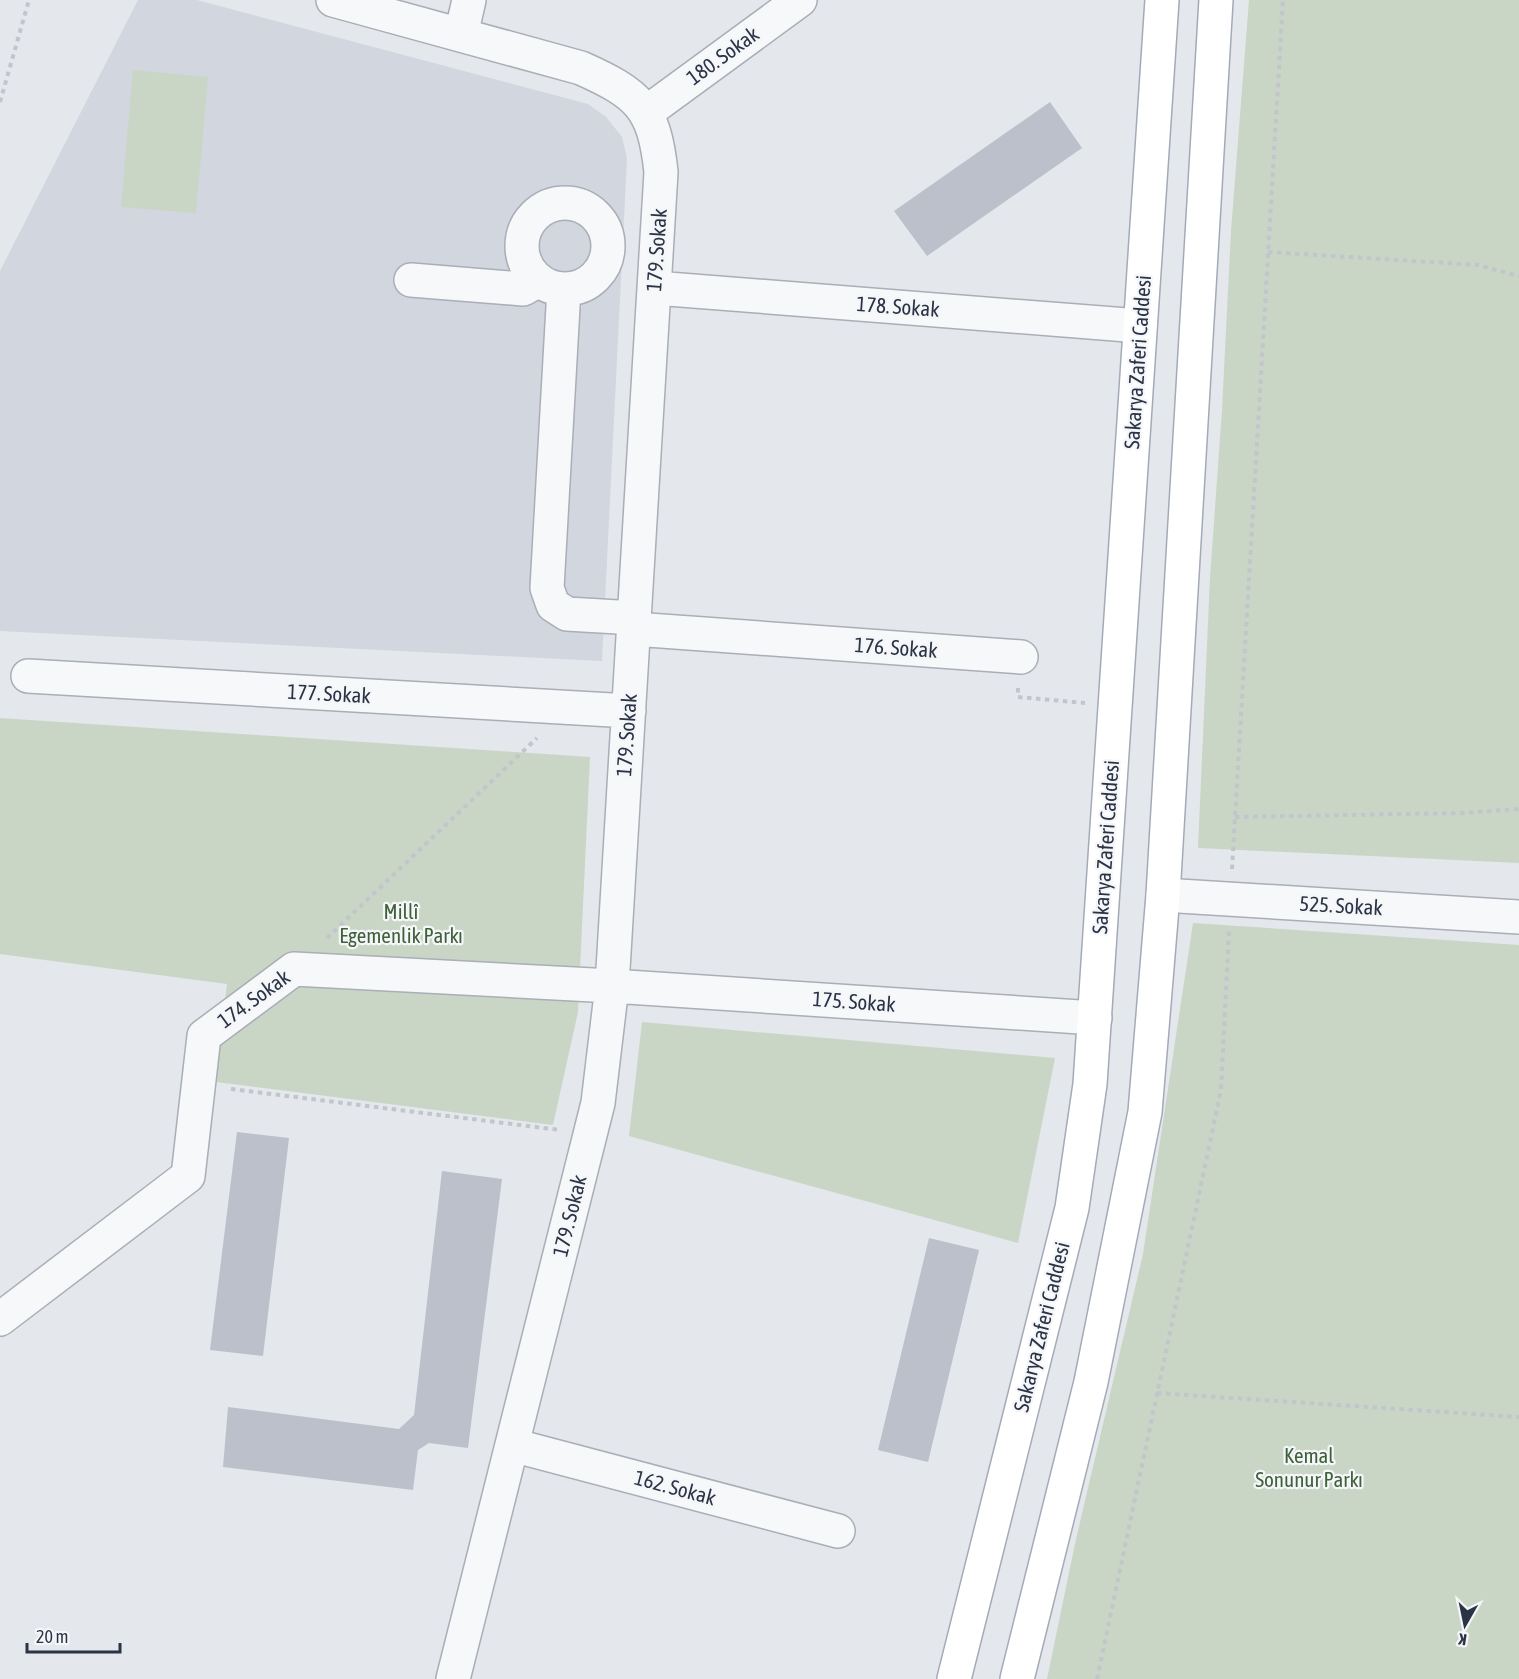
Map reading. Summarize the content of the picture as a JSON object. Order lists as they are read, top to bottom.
{
  "streets": {
    "main road": ["Sakarya Zaferi Caddesi"],
    "street": [
      "180. Sokak",
      "179. Sokak",
      "178. Sokak",
      "176. Sokak",
      "177. Sokak",
      "525. Sokak",
      "174. Sokak",
      "175. Sokak",
      "162. Sokak"
    ]
  },
  "crossings": [
    ["180. Sokak", "179. Sokak"],
    ["179. Sokak", "178. Sokak"],
    ["179. Sokak", "176. Sokak"],
    ["179. Sokak", "177. Sokak"],
    ["179. Sokak", "174. Sokak"],
    ["179. Sokak", "175. Sokak"],
    ["179. Sokak", "162. Sokak"],
    ["178. Sokak", "Sakarya Zaferi Caddesi"],
    ["Sakarya Zaferi Caddesi", "175. Sokak"],
    ["174. Sokak", "175. Sokak"]
  ],
  "parks": ["Millî Egemenlik Parkı", "Kemal Sonunur Parkı"],
  "scale_bar": "20 m",
  "north": "bottom"
}
